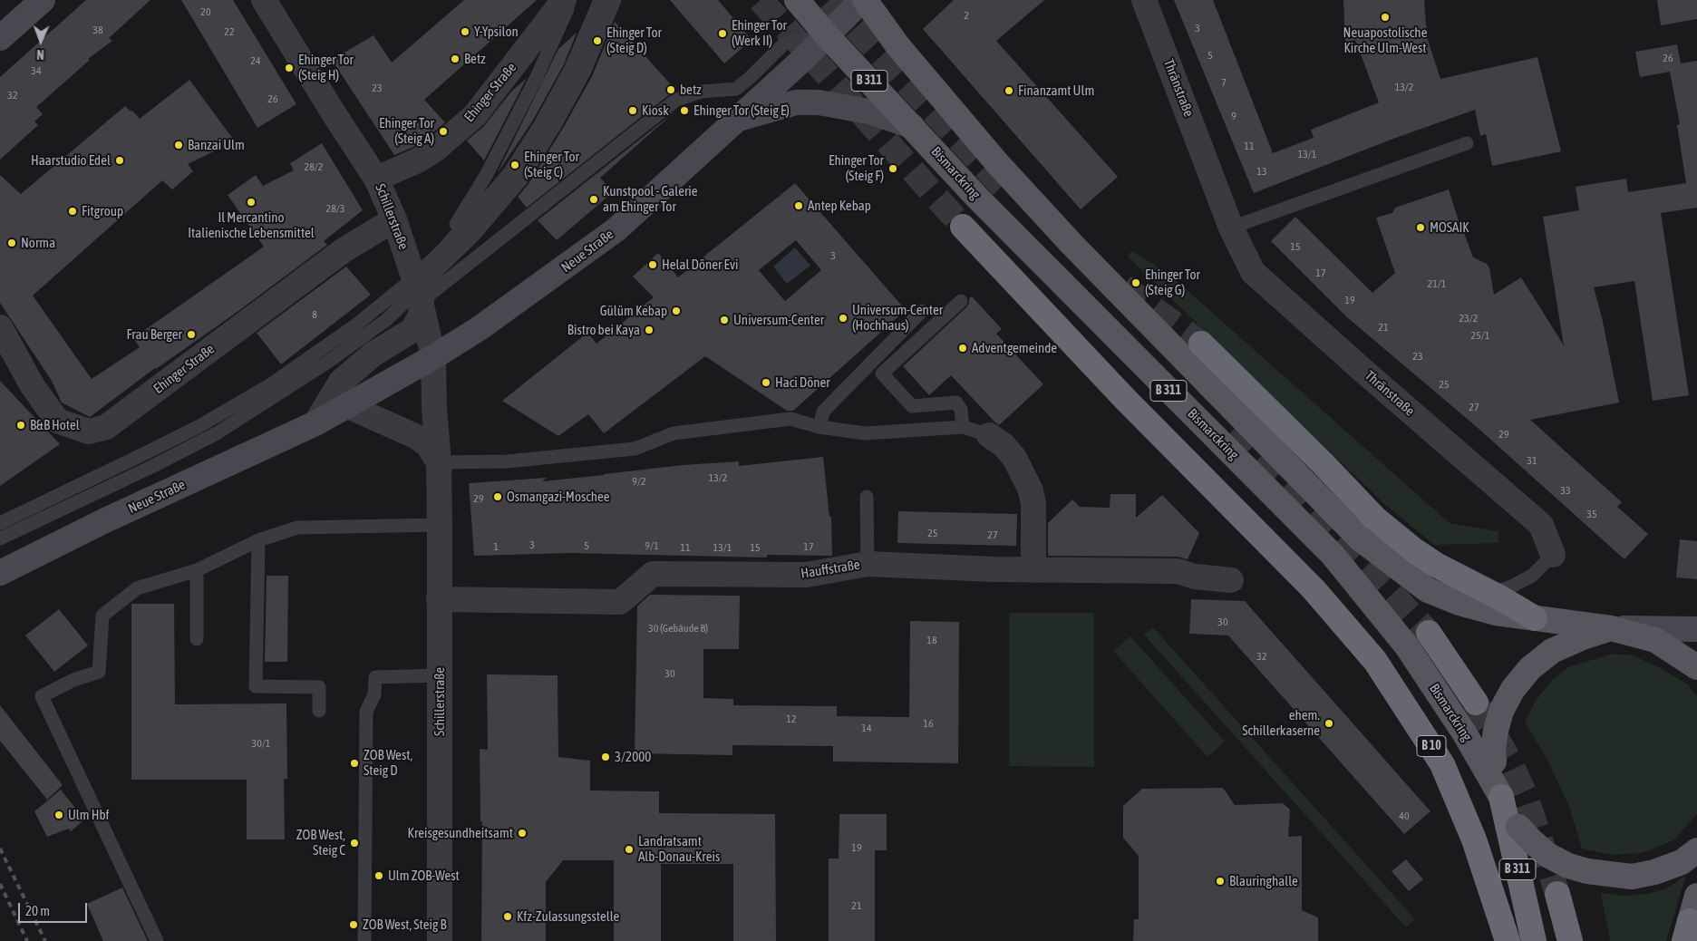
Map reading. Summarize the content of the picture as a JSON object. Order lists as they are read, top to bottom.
{
  "streets": {
    "highway": ["B 311", "B 10"],
    "main road": ["Bismarckring", "Neue Straße"],
    "street": [
      "Thränstraße",
      "Ehinger Straße",
      "Schillerstraße",
      "Hauffstraße"
    ]
  },
  "crossings": [
    ["B 311", "Bismarckring"],
    ["B 311", "Neue Straße"],
    ["Ehinger Straße", "Schillerstraße"],
    ["Bismarckring", "Neue Straße"],
    ["Schillerstraße", "Neue Straße"],
    ["Schillerstraße", "Hauffstraße"]
  ],
  "places": [
    "Neuapostolische Kirche Ulm-West",
    "Y-Ypsilon",
    "Ehinger Tor (Werk II)",
    "Ehinger Tor (Steig D)",
    "Betz",
    "Ehinger Tor (Steig H)",
    "betz",
    "Finanzamt Ulm",
    "Kiosk",
    "Ehinger Tor (Steig E)",
    "Ehinger Tor (Steig A)",
    "Banzai Ulm",
    "Haarstudio Edel",
    "Ehinger Tor (Steig C)",
    "Ehinger Tor (Steig F)",
    "Kunstpool - Galerie am Ehinger Tor",
    "Il Mercantino Italienische Lebensmittel",
    "Antep Kebap",
    "Fitgroup",
    "MOSAIK",
    "Norma",
    "Helal Döner Evi",
    "Ehinger Tor (Steig G)",
    "Gülüm Kebap",
    "Universum-Center (Hochhaus)",
    "Universum-Center",
    "Bistro bei Kaya",
    "Frau Berger",
    "Adventgemeinde",
    "Haci Döner",
    "B&B Hotel",
    "Osmangazi-Moschee",
    "ehem. Schillerkaserne",
    "3/2000",
    "ZOB West, Steig D",
    "Ulm Hbf",
    "Kreisgesundheitsamt",
    "ZOB West, Steig C",
    "Landratsamt Alb-Donau-Kreis",
    "Ulm ZOB-West",
    "Blauringhalle",
    "Kfz-Zulassungsstelle",
    "ZOB West, Steig B"
  ],
  "house_numbers": [
    "20",
    "2",
    "3",
    "38",
    "22",
    "5",
    "26",
    "24",
    "34",
    "7",
    "13/2",
    "23",
    "32",
    "26",
    "9",
    "11",
    "13/1",
    "28/2",
    "13",
    "28/3",
    "15",
    "3",
    "17",
    "21/1",
    "19",
    "8",
    "23/2",
    "21",
    "25/1",
    "23",
    "25",
    "27",
    "29",
    "31",
    "13/2",
    "9/2",
    "33",
    "29",
    "35",
    "25",
    "27",
    "3",
    "5",
    "9/1",
    "1",
    "17",
    "11",
    "13/1",
    "15",
    "30",
    "30 (Gebäude B)",
    "18",
    "32",
    "30",
    "12",
    "16",
    "14",
    "30/1",
    "40",
    "19",
    "21"
  ],
  "scale_bar": "20 m",
  "north": "bottom"
}
